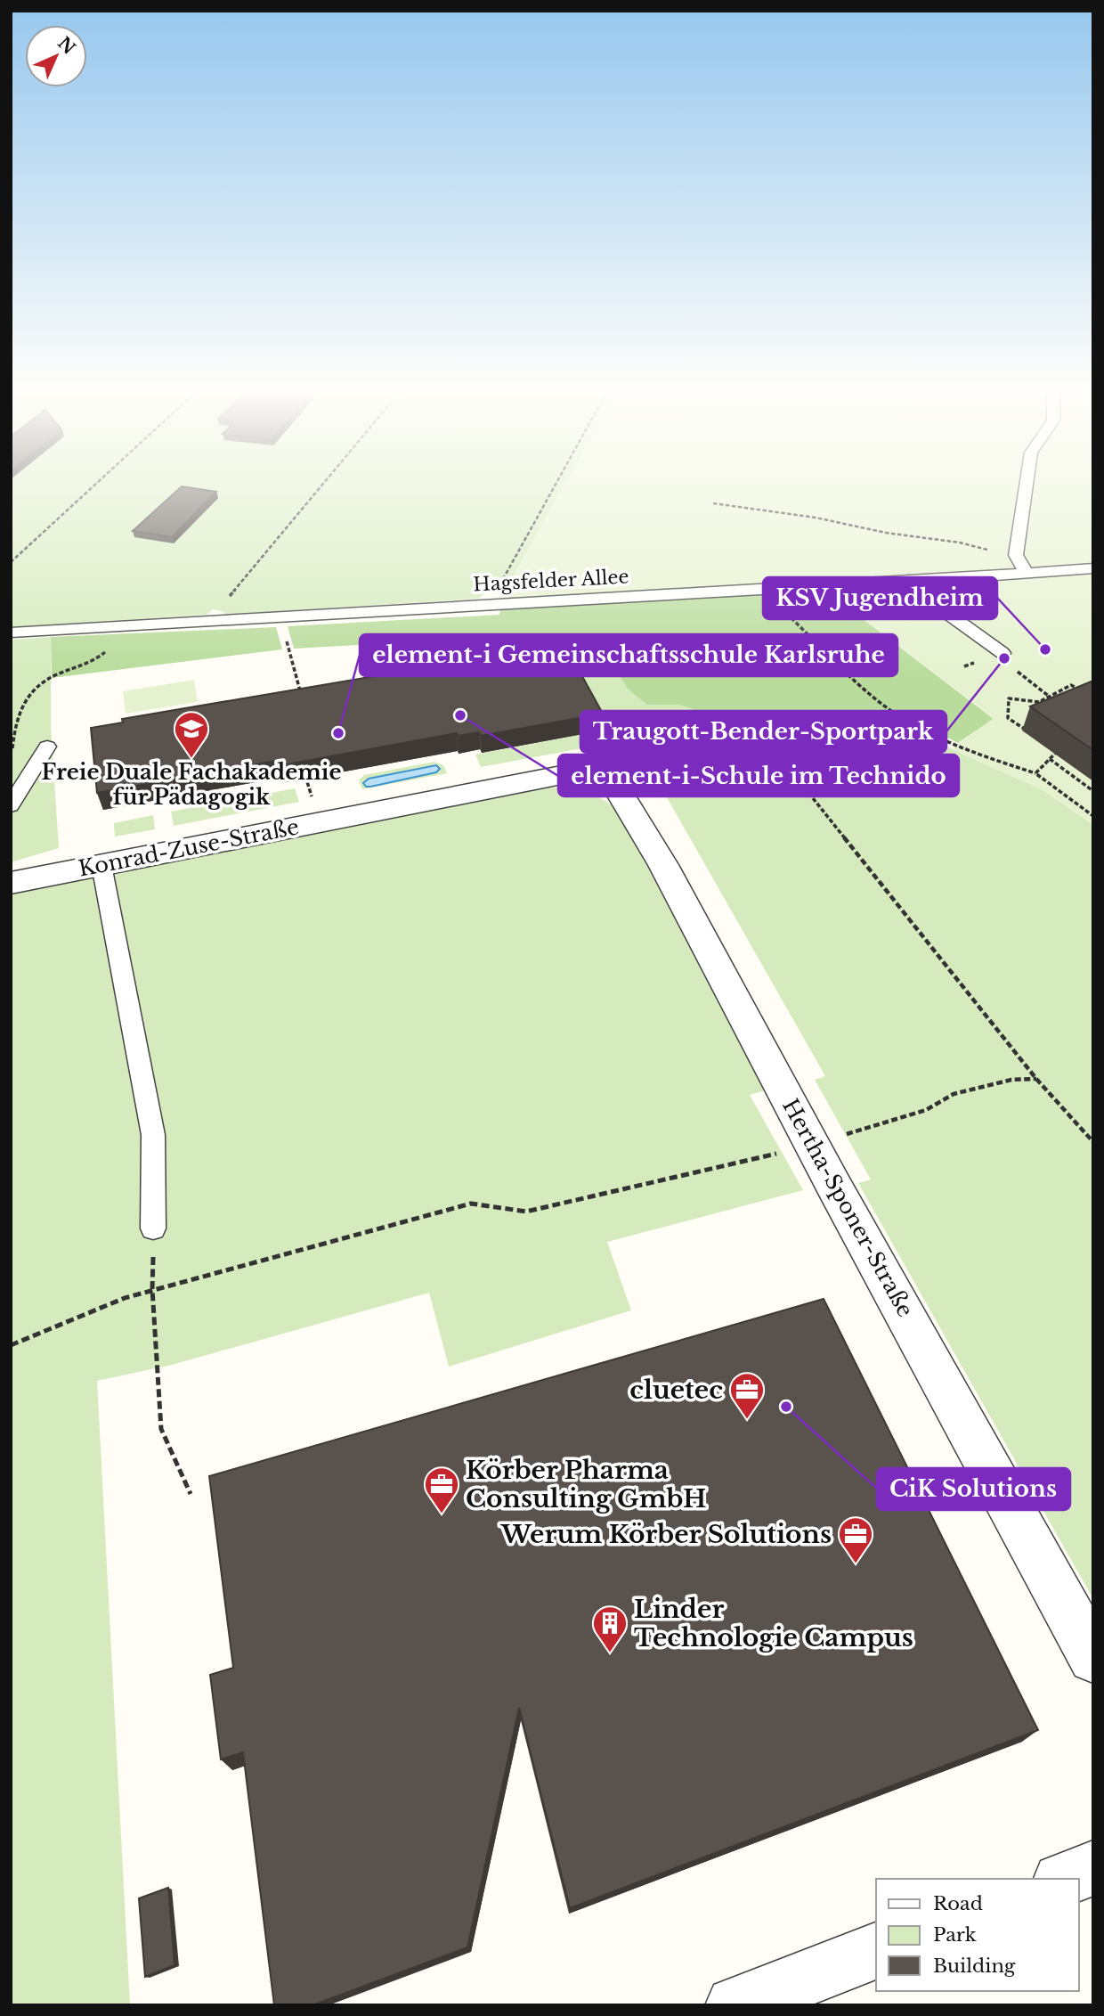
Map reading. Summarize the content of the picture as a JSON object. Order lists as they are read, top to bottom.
{
  "streets": {
    "street": ["Konrad-Zuse-Straße", "Hertha-Sponer-Straße"],
    "lane": ["Hagsfelder Allee"]
  },
  "crossings": [
    ["Konrad-Zuse-Straße", "Hertha-Sponer-Straße"]
  ],
  "places": {
    "other": [
      "KSV Jugendheim",
      "Traugott-Bender-Sportpark",
      "element-i-Schule im Technido",
      "element-i Gemeinschaftsschule Karlsruhe",
      "CiK Solutions"
    ],
    "school or university": ["Freie Duale Fachakademie für Pädagogik"],
    "office": ["cluetec", "Körber Pharma Consulting GmbH", "Werum Körber Solutions"],
    "building": ["Linder Technologie Campus"]
  },
  "legend": ["Road", "Park", "Building"],
  "north": "top right"
}
